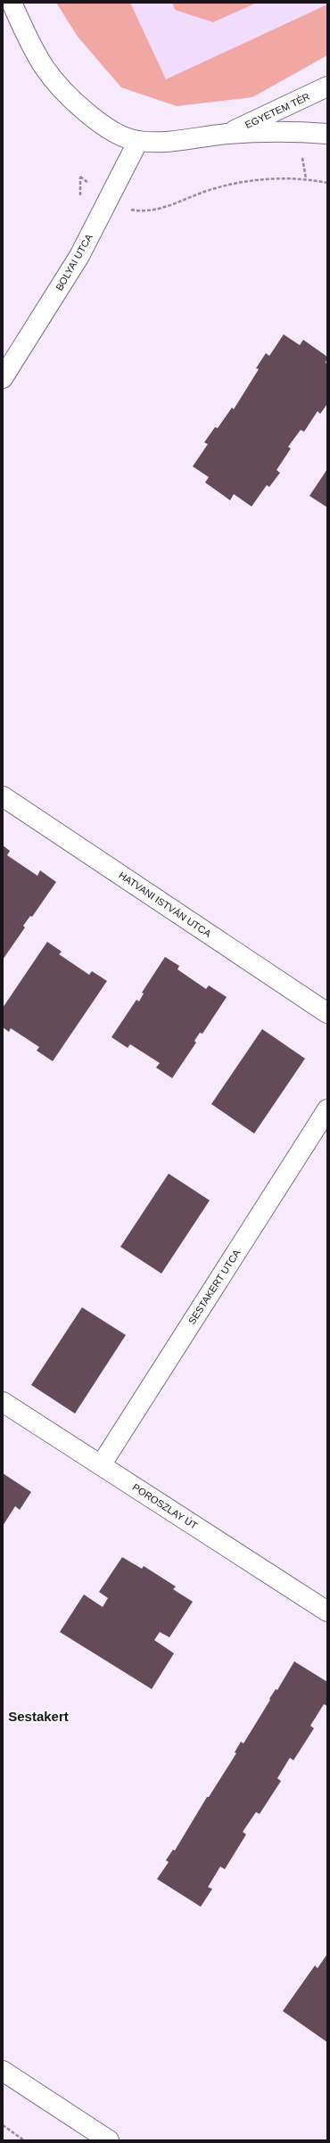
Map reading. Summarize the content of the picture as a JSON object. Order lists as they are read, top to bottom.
{
  "streets": {
    "street": [
      "EGYETEM TÉR",
      "BOLYAI UTCA",
      "HATVANI ISTVÁN UTCA",
      "SESTAKERT UTCA",
      "POROSZLAY ÚT"
    ]
  },
  "crossings": [
    ["EGYETEM TÉR", "BOLYAI UTCA"],
    ["SESTAKERT UTCA", "POROSZLAY ÚT"]
  ],
  "districts": ["Sestakert"]
}
